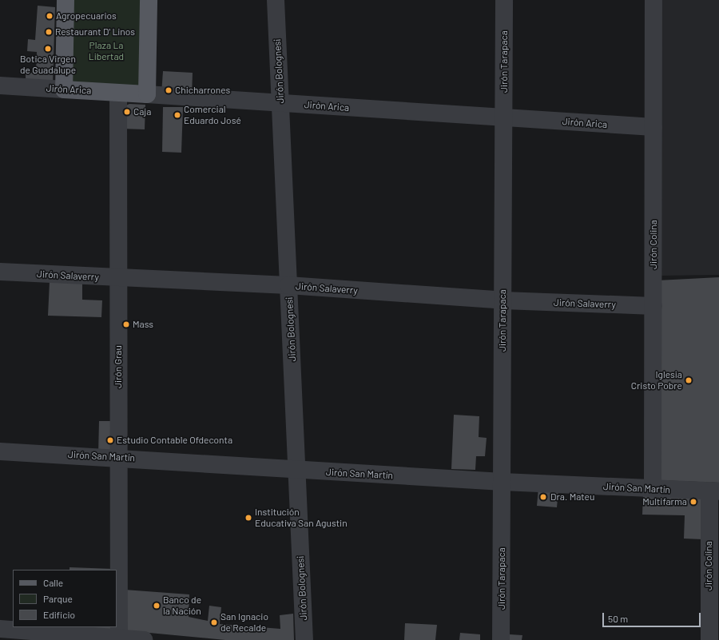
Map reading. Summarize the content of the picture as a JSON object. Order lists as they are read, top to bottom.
{
  "streets": {
    "main road": ["Jirón Arica"],
    "street": [
      "Jirón Tarapaca",
      "Jirón Bolognesi",
      "Jirón Colina",
      "Jirón Salaverry",
      "Jirón Grau",
      "Jirón San Martín"
    ]
  },
  "crossings": [
    ["Jirón Tarapaca", "Jirón Arica"],
    ["Jirón Tarapaca", "Jirón Salaverry"],
    ["Jirón Tarapaca", "Jirón San Martín"],
    ["Jirón Bolognesi", "Jirón Arica"],
    ["Jirón Bolognesi", "Jirón Salaverry"],
    ["Jirón Bolognesi", "Jirón San Martín"],
    ["Jirón Arica", "Jirón Colina"],
    ["Jirón Arica", "Jirón Grau"],
    ["Jirón Colina", "Jirón Salaverry"],
    ["Jirón Colina", "Jirón San Martín"],
    ["Jirón Salaverry", "Jirón Grau"],
    ["Jirón Grau", "Jirón San Martín"]
  ],
  "parks": ["Plaza La Libertad"],
  "places": [
    "Agropecuarios",
    "Restaurant D' Linos",
    "Botica Virgen de Guadalupe",
    "Chicharrones",
    "Caja",
    "Comercial Eduardo José",
    "Mass",
    "Iglesia Cristo Pobre",
    "Estudio Contable Ofdeconta",
    "Dra. Mateu",
    "Multifarma",
    "Institución Educativa San Agustin",
    "Banco de la Nación",
    "San Ignacio de Recalde"
  ],
  "legend": ["Calle", "Parque", "Edificio"],
  "scale_bar": "50 m"
}
